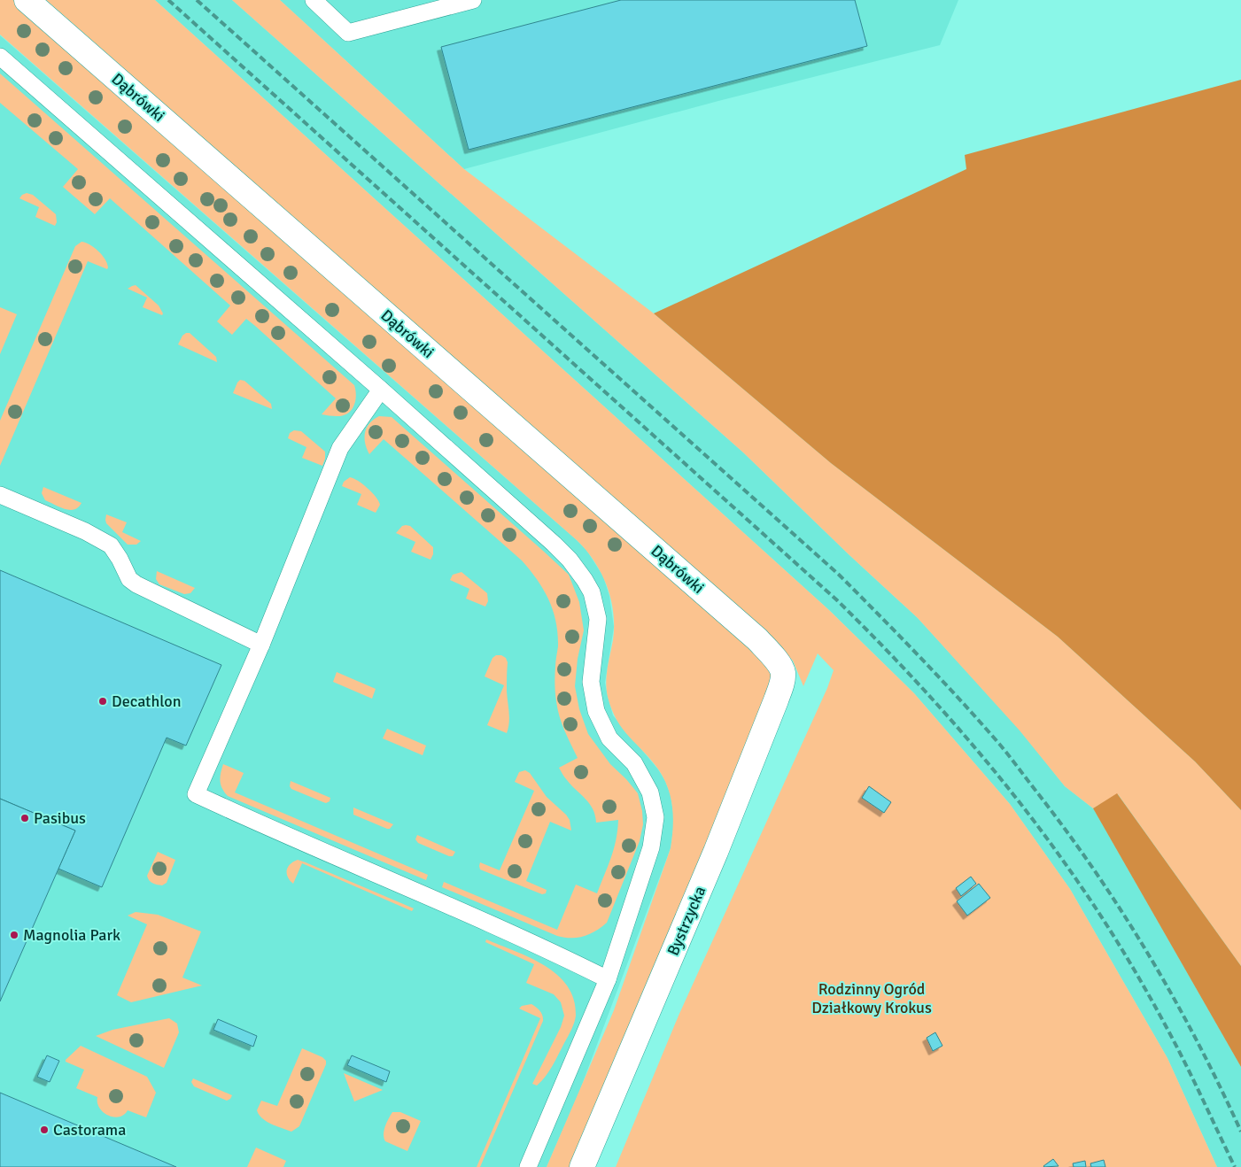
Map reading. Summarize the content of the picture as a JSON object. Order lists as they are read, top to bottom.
{
  "streets": {
    "street": ["Dąbrówki", "Bystrzycka"]
  },
  "crossings": [
    ["Dąbrówki", "Bystrzycka"]
  ],
  "parks": ["Rodzinny Ogród Działkowy Krokus"],
  "places": [
    "Decathlon",
    "Pasibus",
    "Magnolia Park",
    "Castorama"
  ]
}
